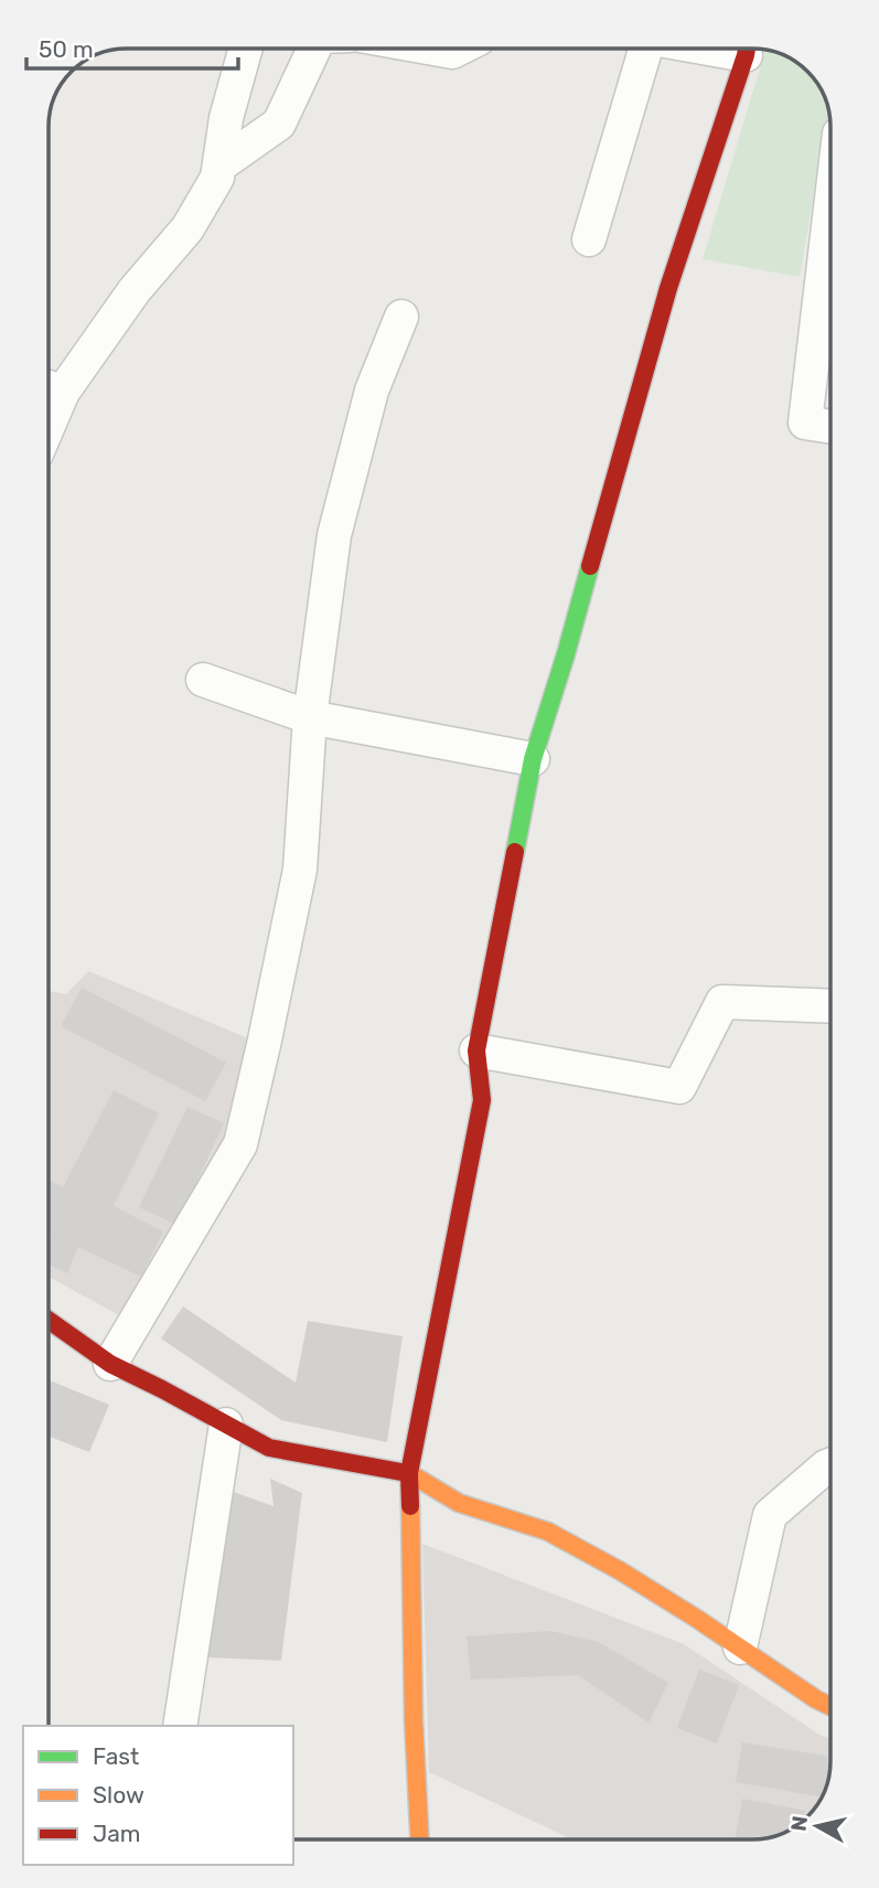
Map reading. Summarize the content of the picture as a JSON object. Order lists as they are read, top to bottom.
{
  "legend": ["Fast", "Slow", "Jam"],
  "scale_bar": "50 m",
  "north": "left"
}
